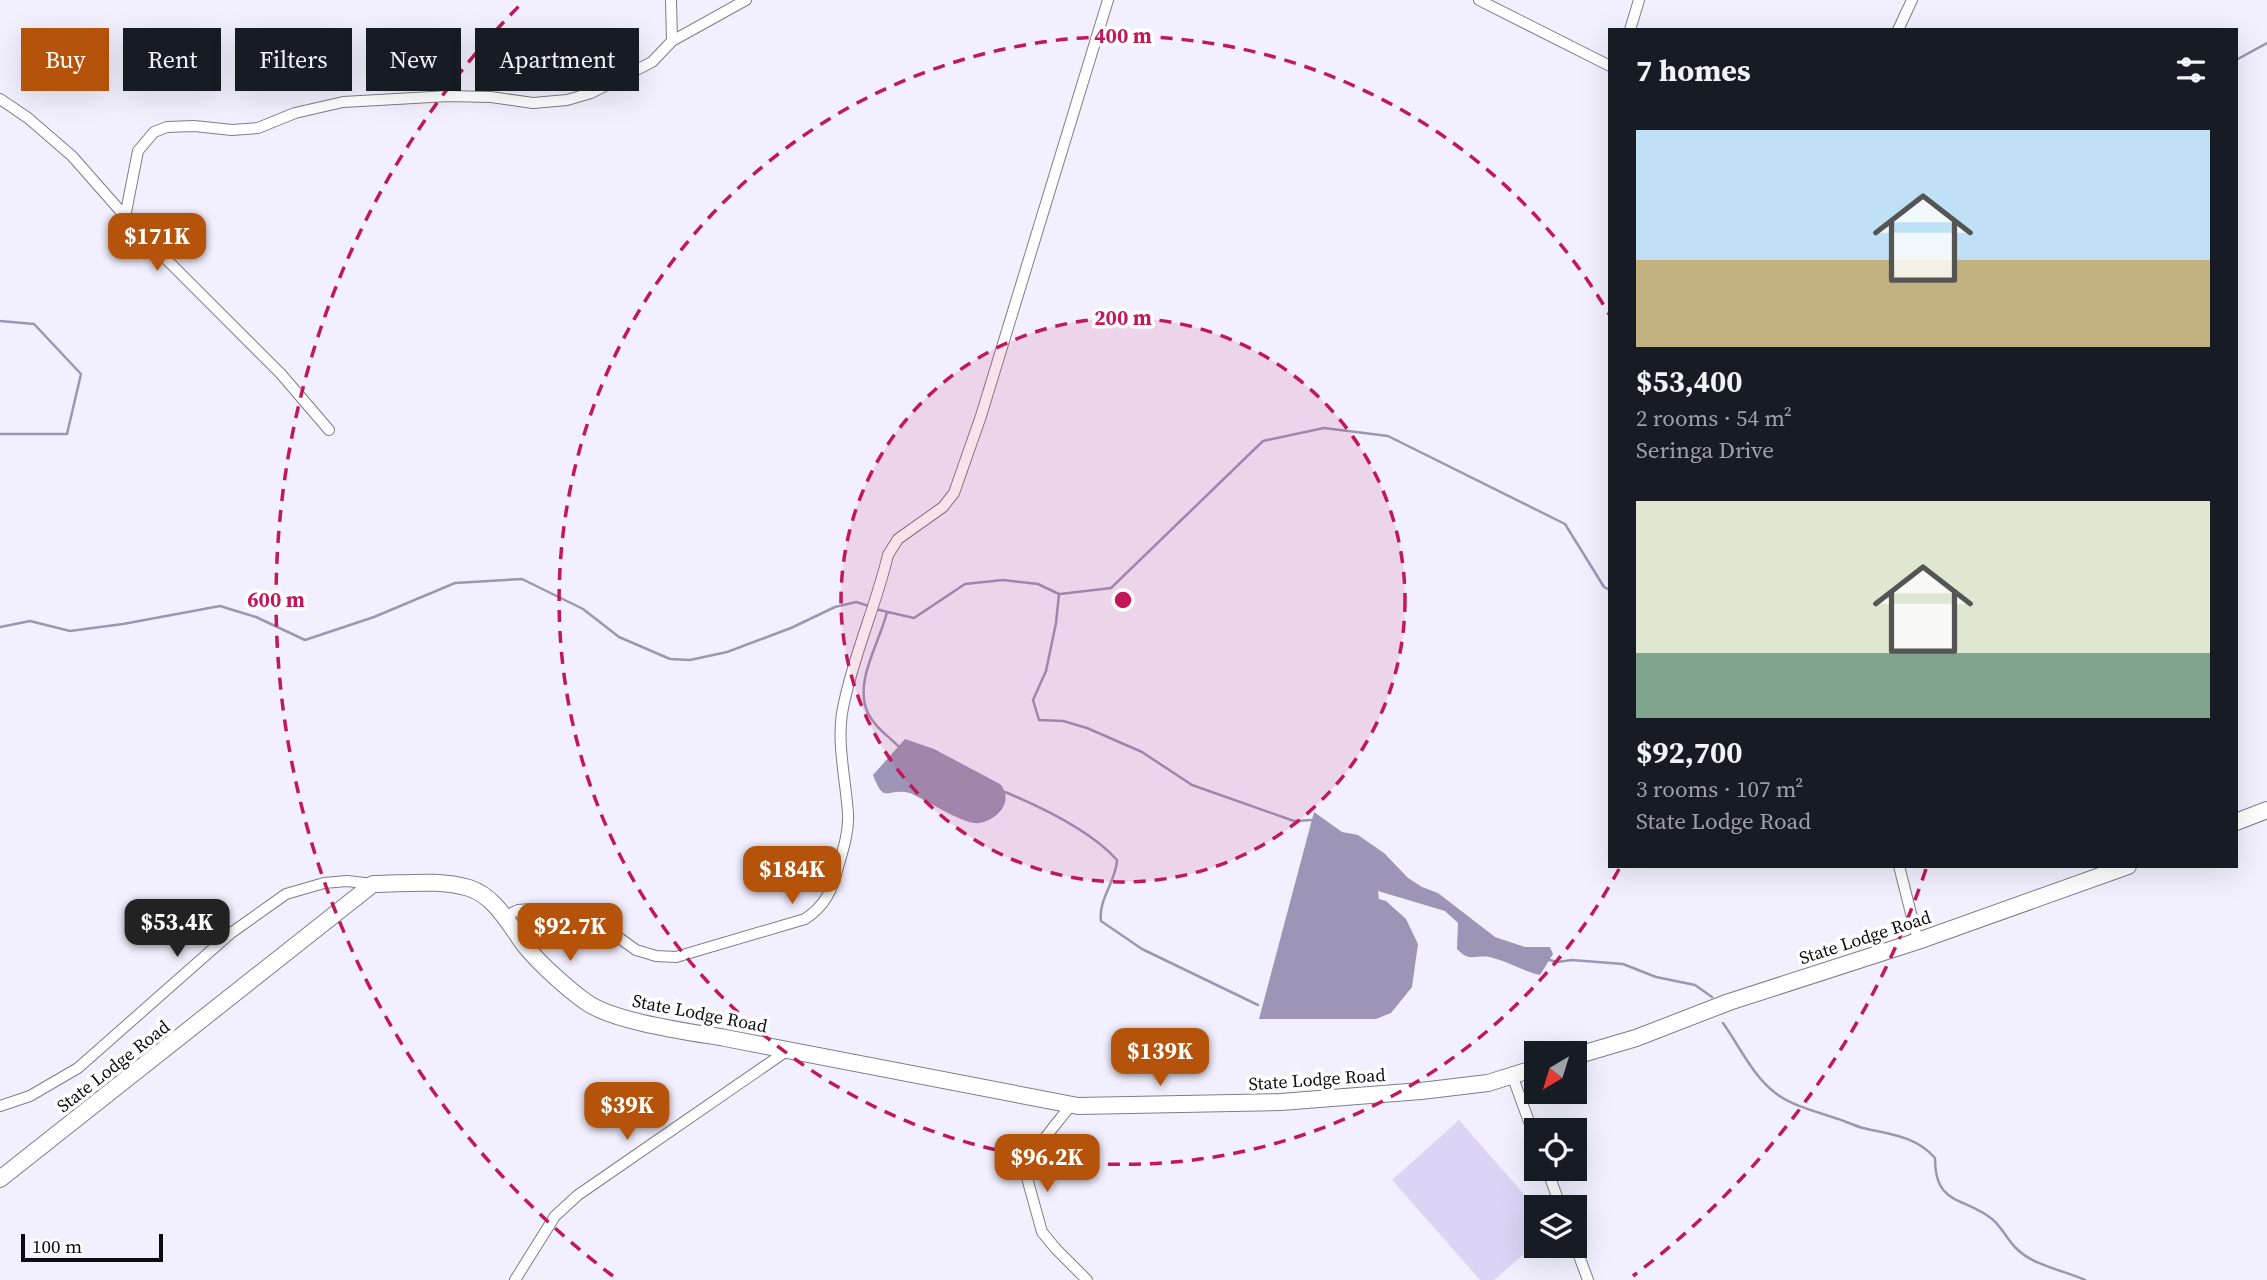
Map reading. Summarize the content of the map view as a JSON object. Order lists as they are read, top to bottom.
{
  "streets": {
    "street": ["State Lodge Road"]
  },
  "scale_bar": "100 m",
  "north": "bottom left",
  "page": {
    "chip": [
      "Buy",
      "Rent",
      "Filters",
      "New",
      "Apartment"
    ],
    "heading": "7 homes",
    "list": [
      {
        "name": "$53,400",
        "note": "2 rooms · 54 m² · Seringa Drive"
      },
      {
        "name": "$92,700",
        "note": "3 rooms · 107 m² · State Lodge Road"
      }
    ],
    "price": [
      "$171K",
      "$184K",
      "$53.4K",
      "$92.7K",
      "$139K",
      "$39K",
      "$96.2K"
    ],
    "scale": "100 m"
  },
  "rings": ["400 m", "200 m", "600 m"]
}
